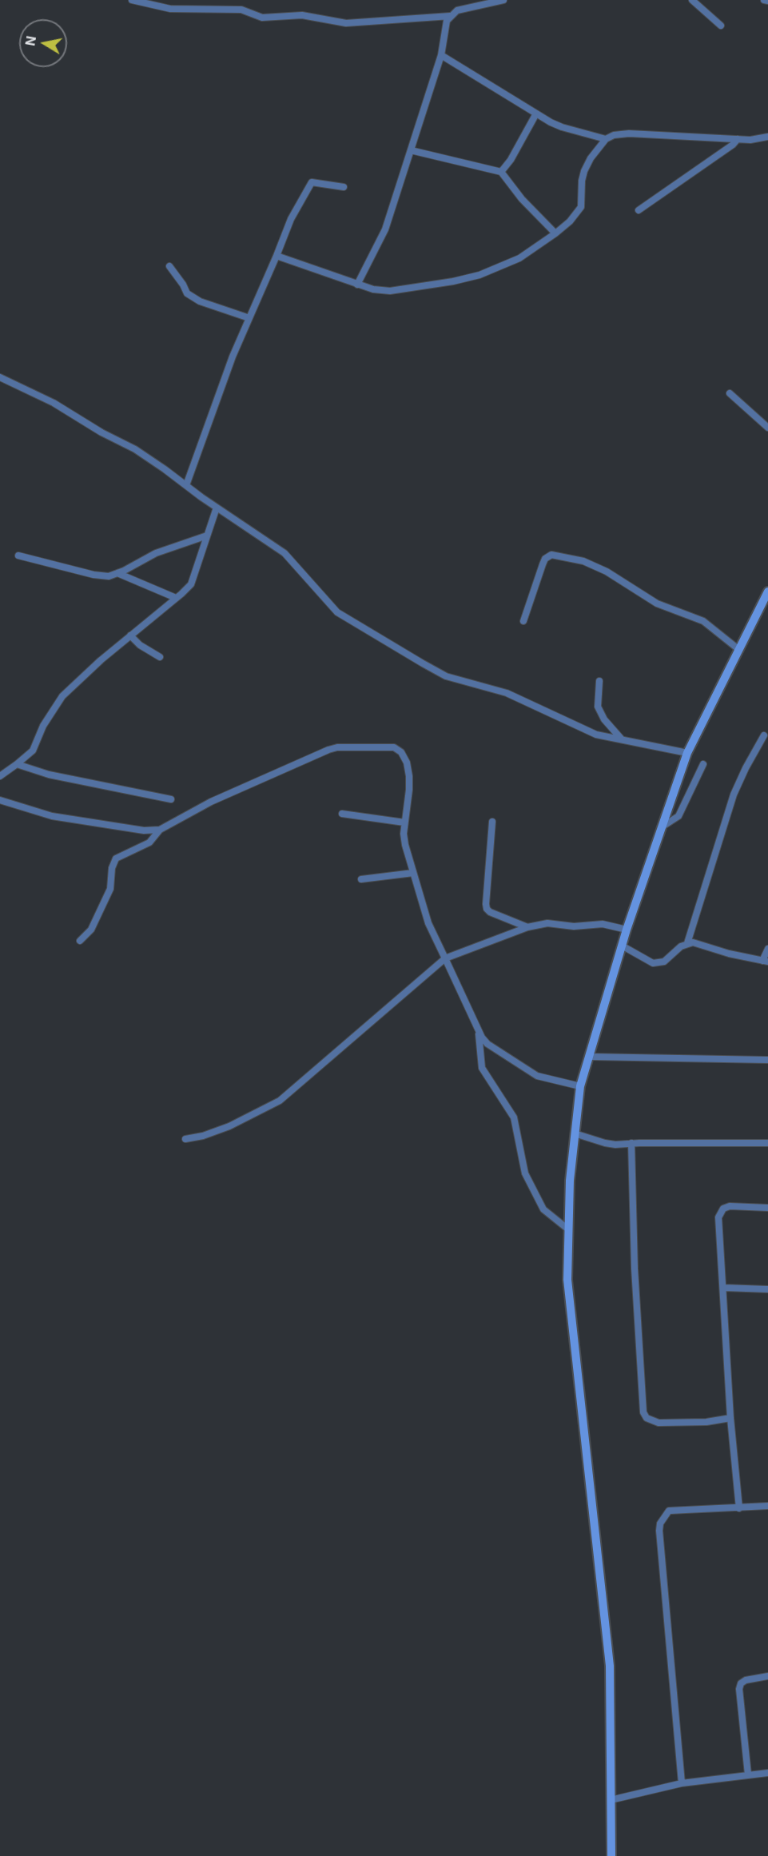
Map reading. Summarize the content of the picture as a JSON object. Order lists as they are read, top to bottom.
{
  "north": "left"
}
